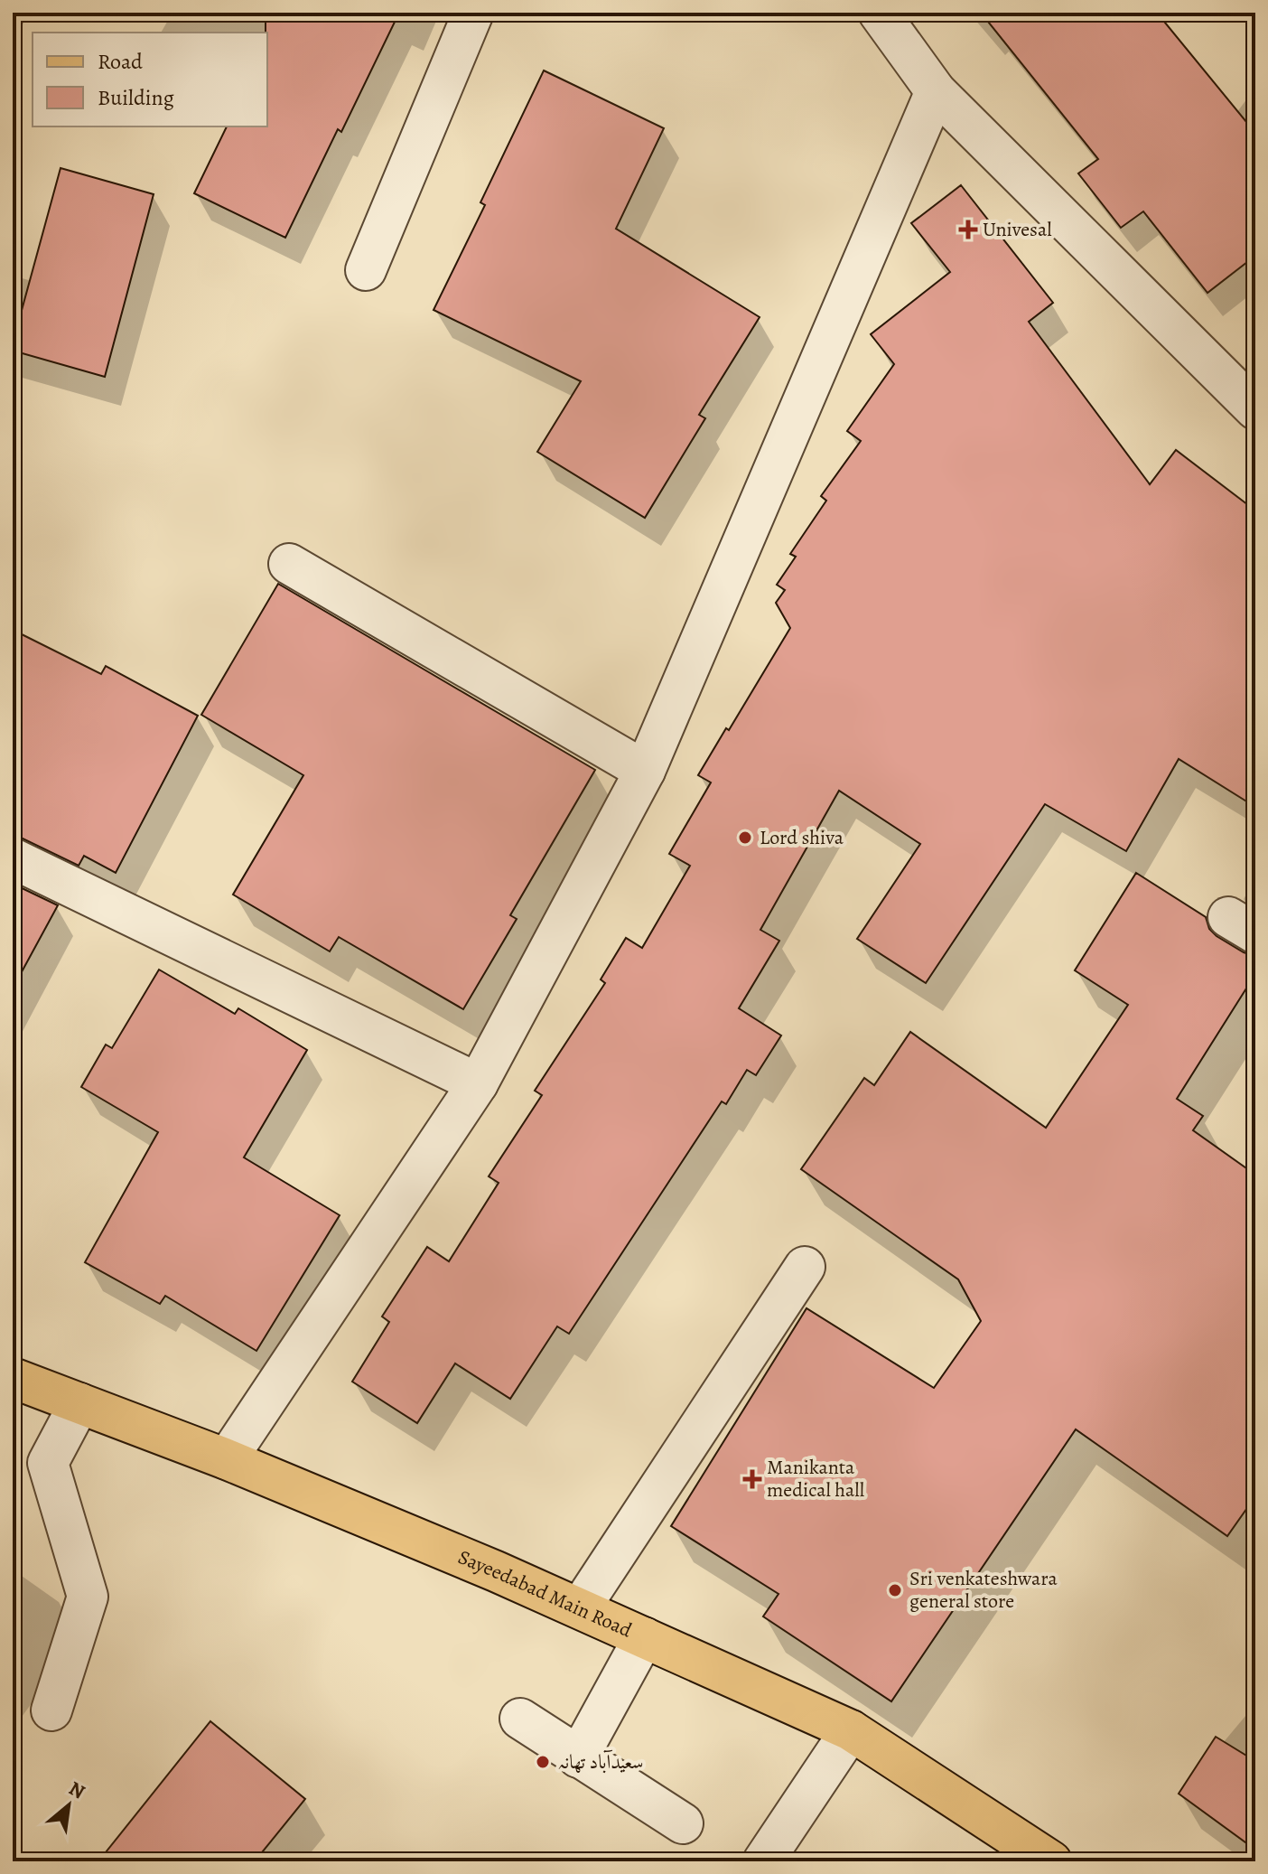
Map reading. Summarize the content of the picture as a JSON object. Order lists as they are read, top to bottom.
{
  "streets": {
    "main road": ["Sayeedabad Main Road"]
  },
  "places": {
    "health": ["Univesal", "Manikanta medical hall"],
    "other": ["Lord shiva", "Sri venkateshwara general store", "سعیدآباد تھانہ"]
  },
  "legend": ["Road", "Building"],
  "north": "top right"
}
